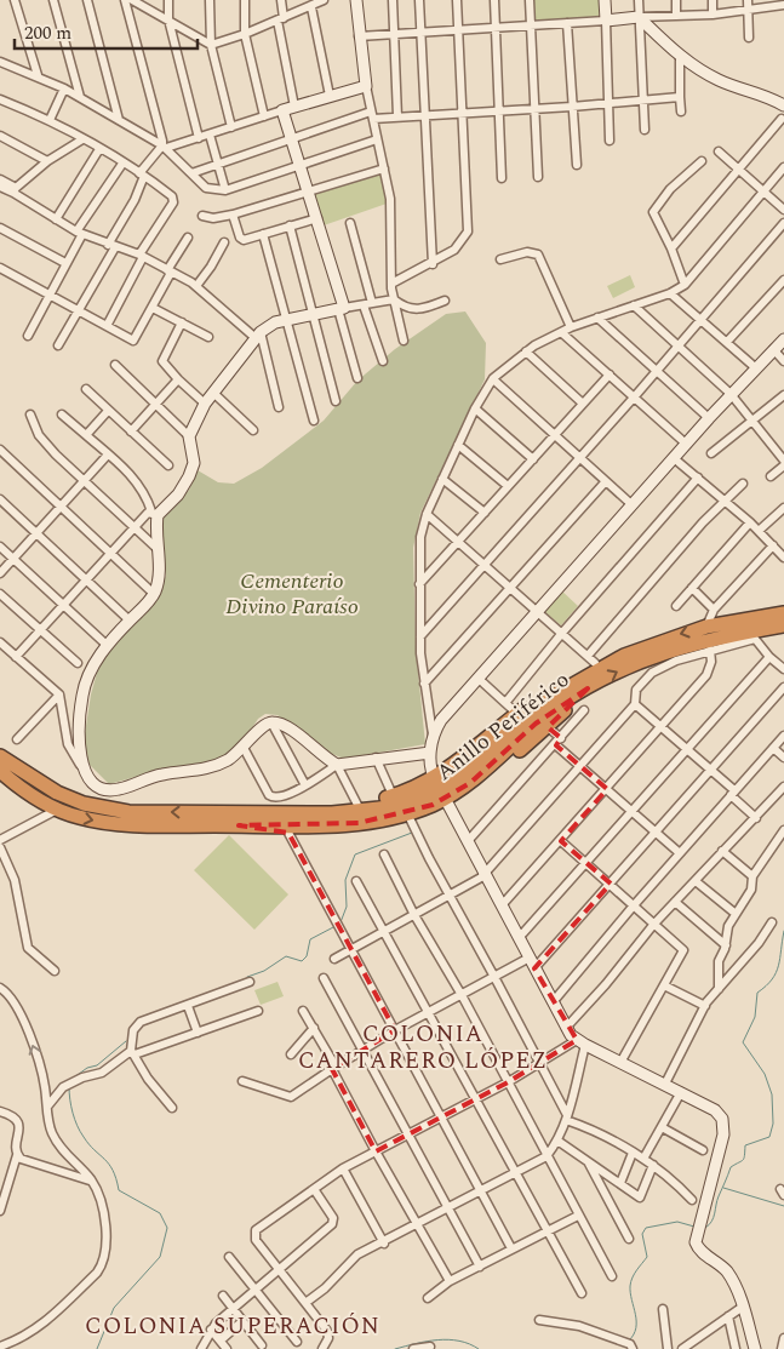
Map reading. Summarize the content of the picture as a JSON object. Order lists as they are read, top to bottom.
{
  "streets": {
    "highway": ["Anillo Periférico"]
  },
  "districts": ["COLONIA CANTARERO LÓPEZ", "COLONIA SUPERACIÓN"],
  "parks": ["Cementerio Divino Paraíso"],
  "scale_bar": "200 m"
}
